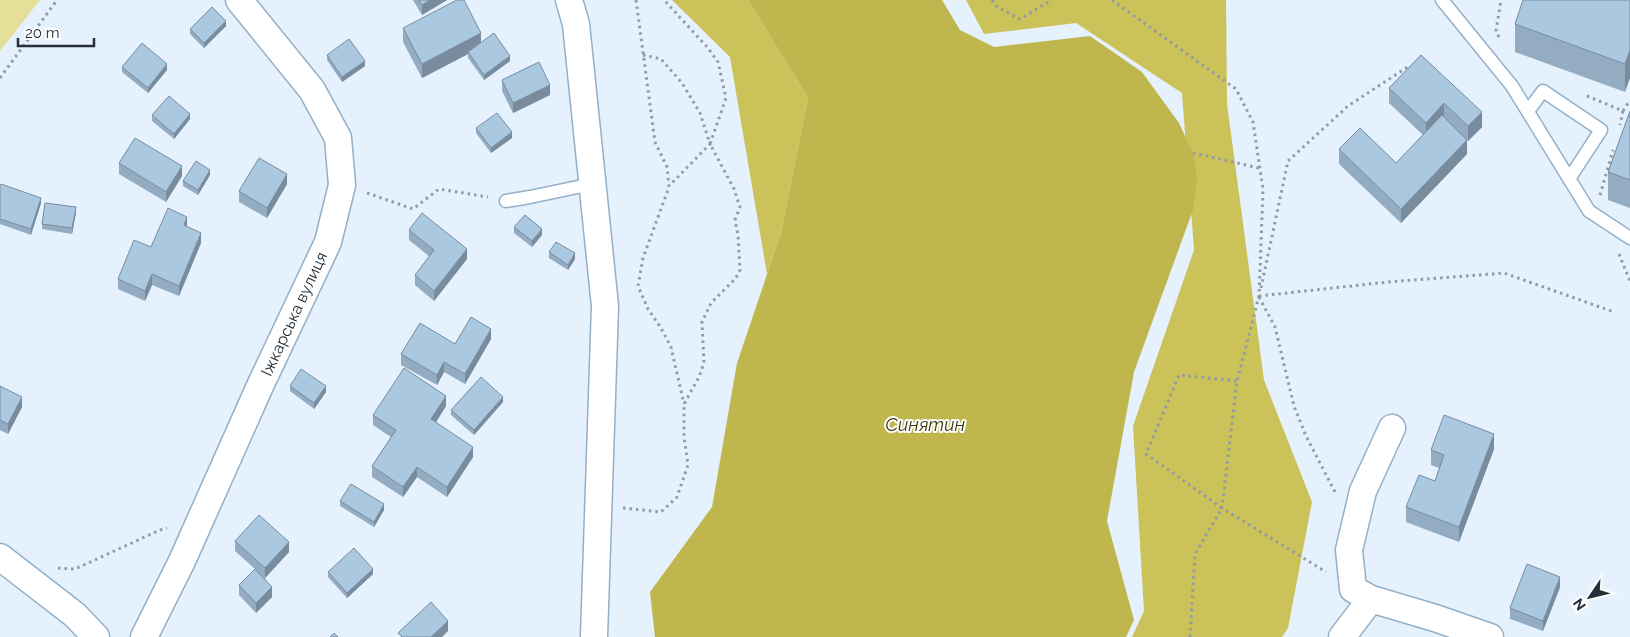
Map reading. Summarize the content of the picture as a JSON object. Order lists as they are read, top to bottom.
{
  "streets": {
    "street": ["Іжкарська вулиця"]
  },
  "water": ["Синятин"],
  "scale_bar": "20 m",
  "north": "bottom left"
}
